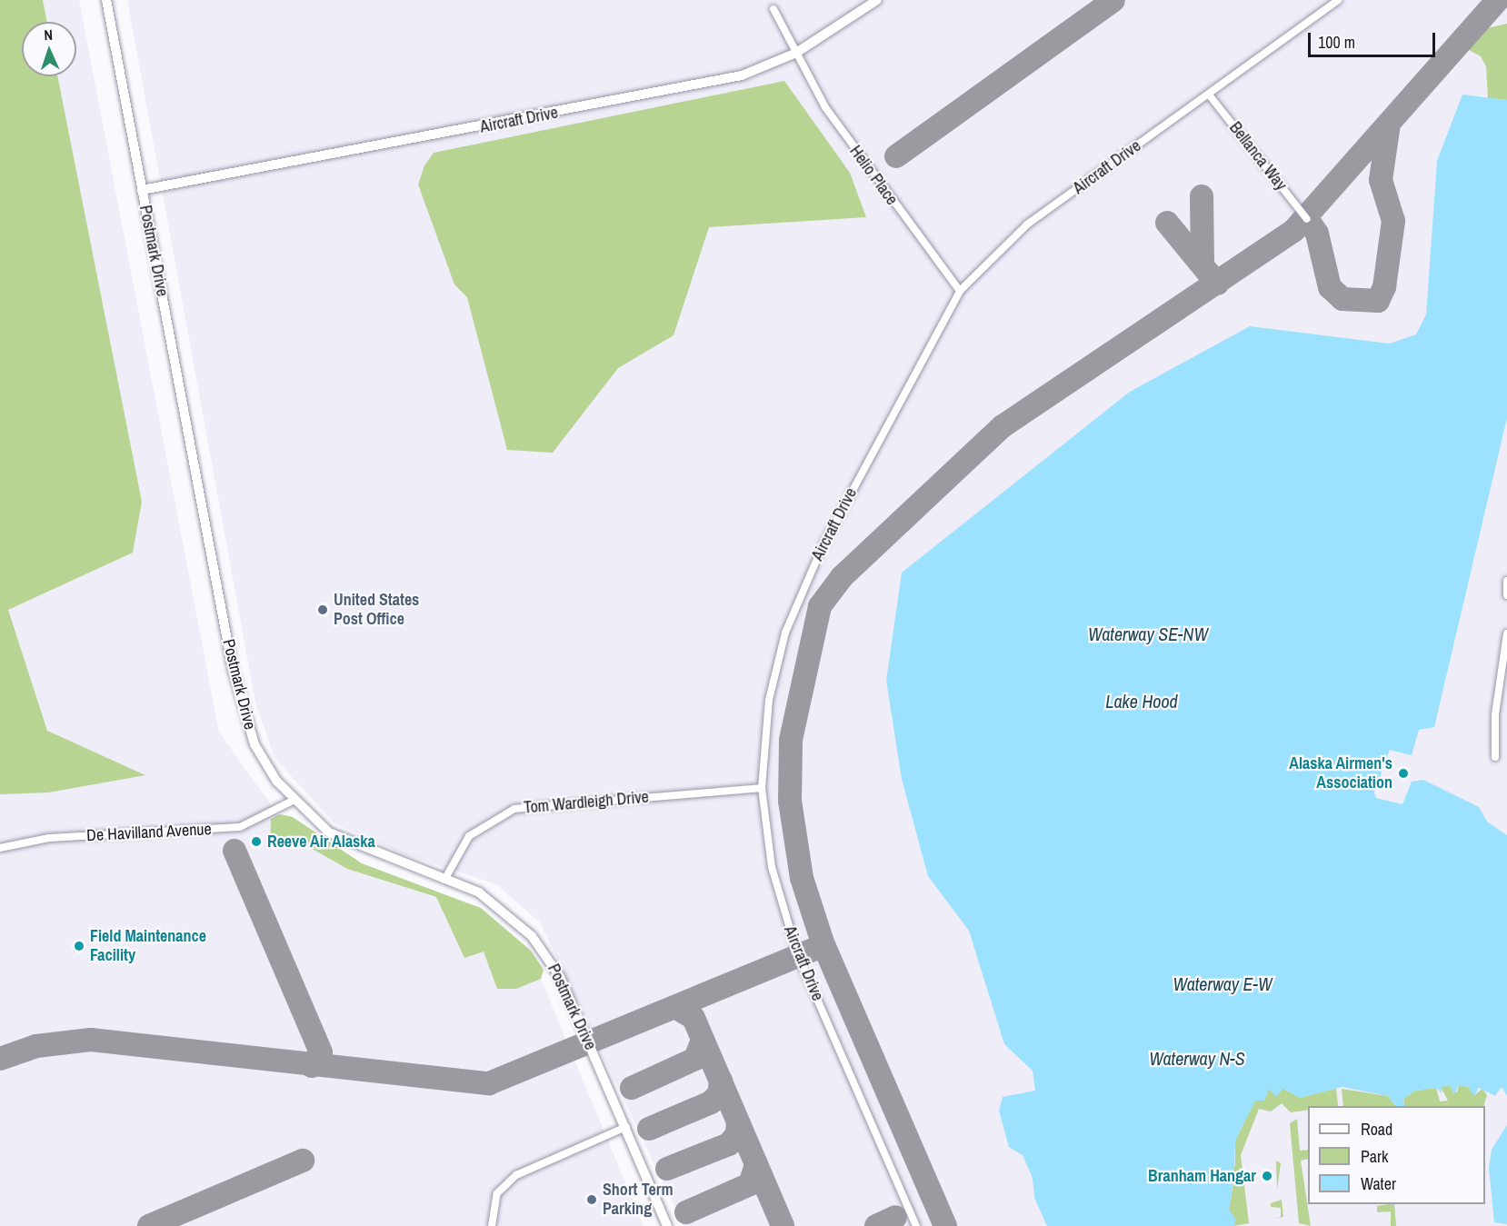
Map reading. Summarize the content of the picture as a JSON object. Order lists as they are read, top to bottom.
{
  "streets": {
    "street": [
      "Aircraft Drive",
      "Bellanca Way",
      "Helio Place",
      "Postmark Drive",
      "Tom Wardleigh Drive",
      "De Havilland Avenue"
    ]
  },
  "crossings": [
    ["Aircraft Drive", "Bellanca Way"],
    ["Aircraft Drive", "Helio Place"],
    ["Aircraft Drive", "Postmark Drive"],
    ["Aircraft Drive", "Tom Wardleigh Drive"],
    ["Postmark Drive", "Tom Wardleigh Drive"],
    ["Postmark Drive", "De Havilland Avenue"]
  ],
  "water": [
    "Waterway SE-NW",
    "Lake Hood",
    "Waterway E-W",
    "Waterway N-S"
  ],
  "places": [
    "United States Post Office",
    "Alaska Airmen's Association",
    "Reeve Air Alaska",
    "Field Maintenance Facility",
    "Branham Hangar",
    "Short Term Parking"
  ],
  "legend": ["Road", "Park", "Water"],
  "scale_bar": "100 m",
  "north": "top"
}
